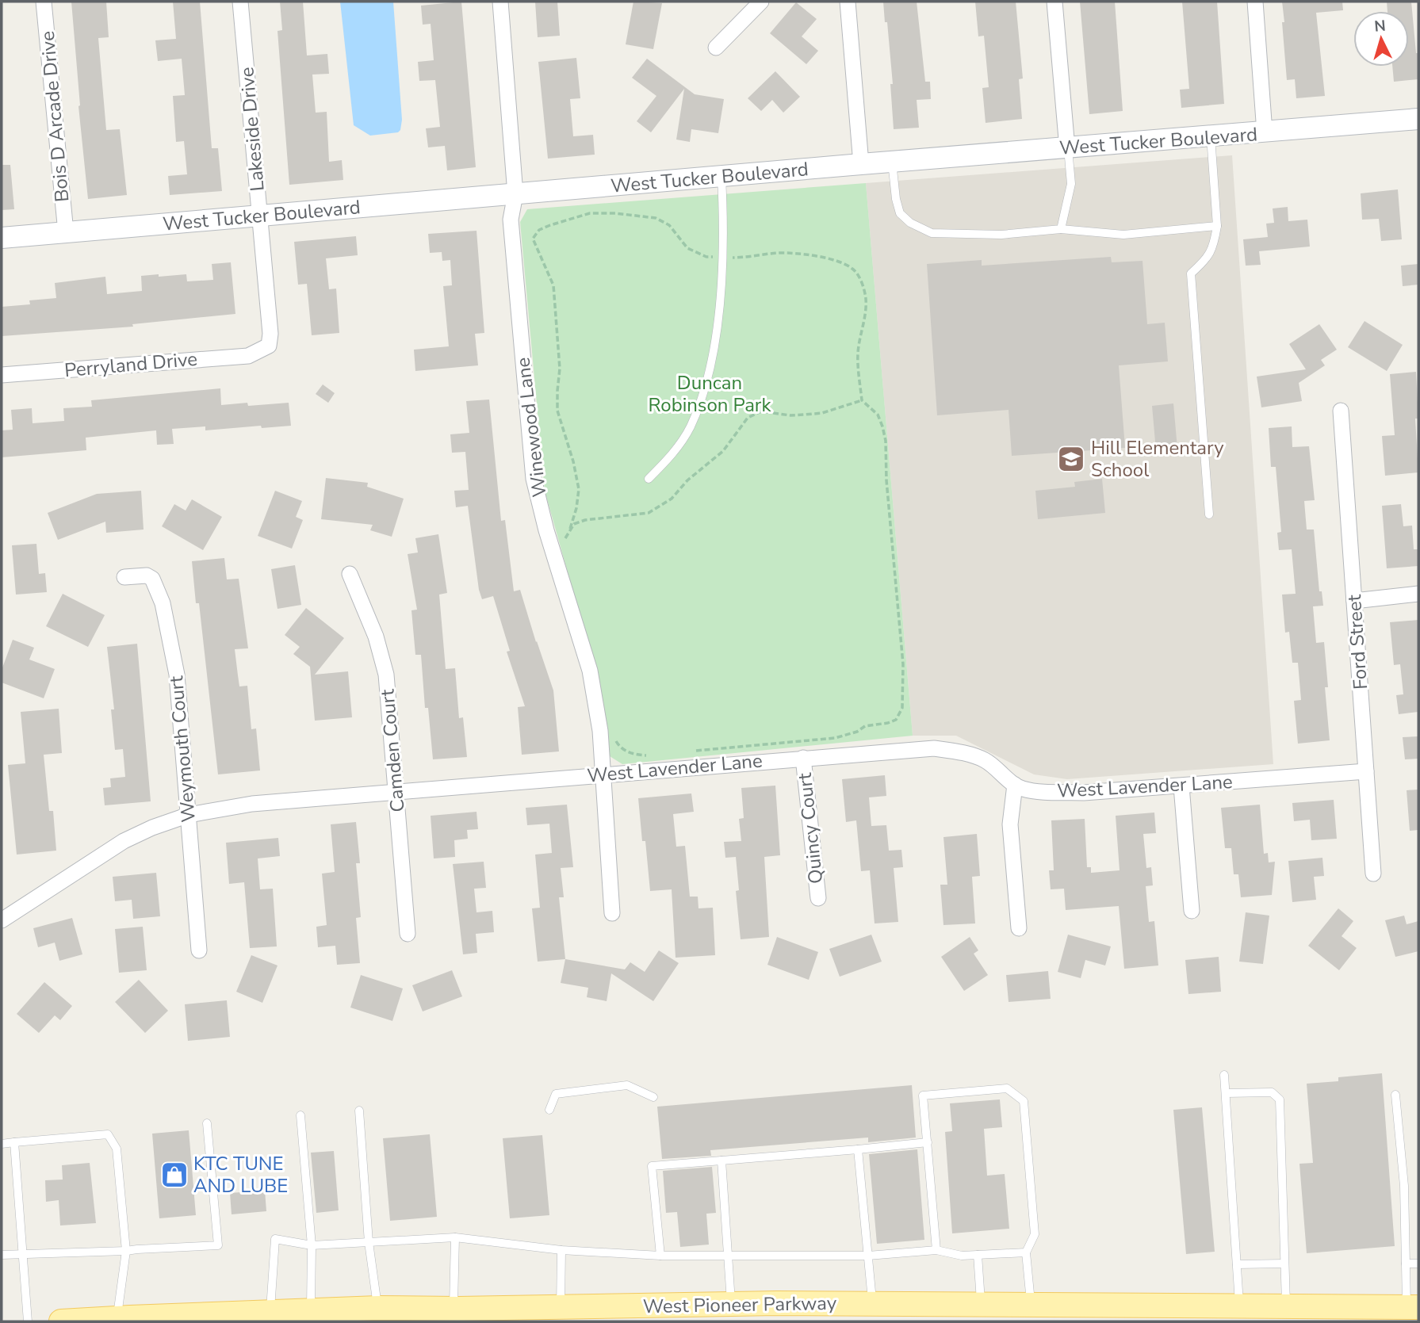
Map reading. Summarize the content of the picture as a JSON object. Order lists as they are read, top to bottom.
{
  "streets": {
    "main road": ["West Pioneer Parkway"],
    "street": [
      "Bois D Arcade Drive",
      "Lakeside Drive",
      "West Tucker Boulevard",
      "Perryland Drive",
      "Winewood Lane",
      "Ford Street",
      "Weymouth Court",
      "Camden Court",
      "West Lavender Lane",
      "Quincy Court"
    ]
  },
  "crossings": [
    ["Bois D Arcade Drive", "West Tucker Boulevard"],
    ["Lakeside Drive", "West Tucker Boulevard"],
    ["Lakeside Drive", "Perryland Drive"],
    ["West Tucker Boulevard", "Winewood Lane"],
    ["Winewood Lane", "West Lavender Lane"],
    ["Ford Street", "West Lavender Lane"],
    ["Weymouth Court", "West Lavender Lane"],
    ["Camden Court", "West Lavender Lane"],
    ["West Lavender Lane", "Quincy Court"]
  ],
  "parks": ["Duncan Robinson Park"],
  "places": {
    "school or university": ["Hill Elementary School"],
    "shop": ["KTC TUNE AND LUBE"]
  },
  "north": "top"
}
